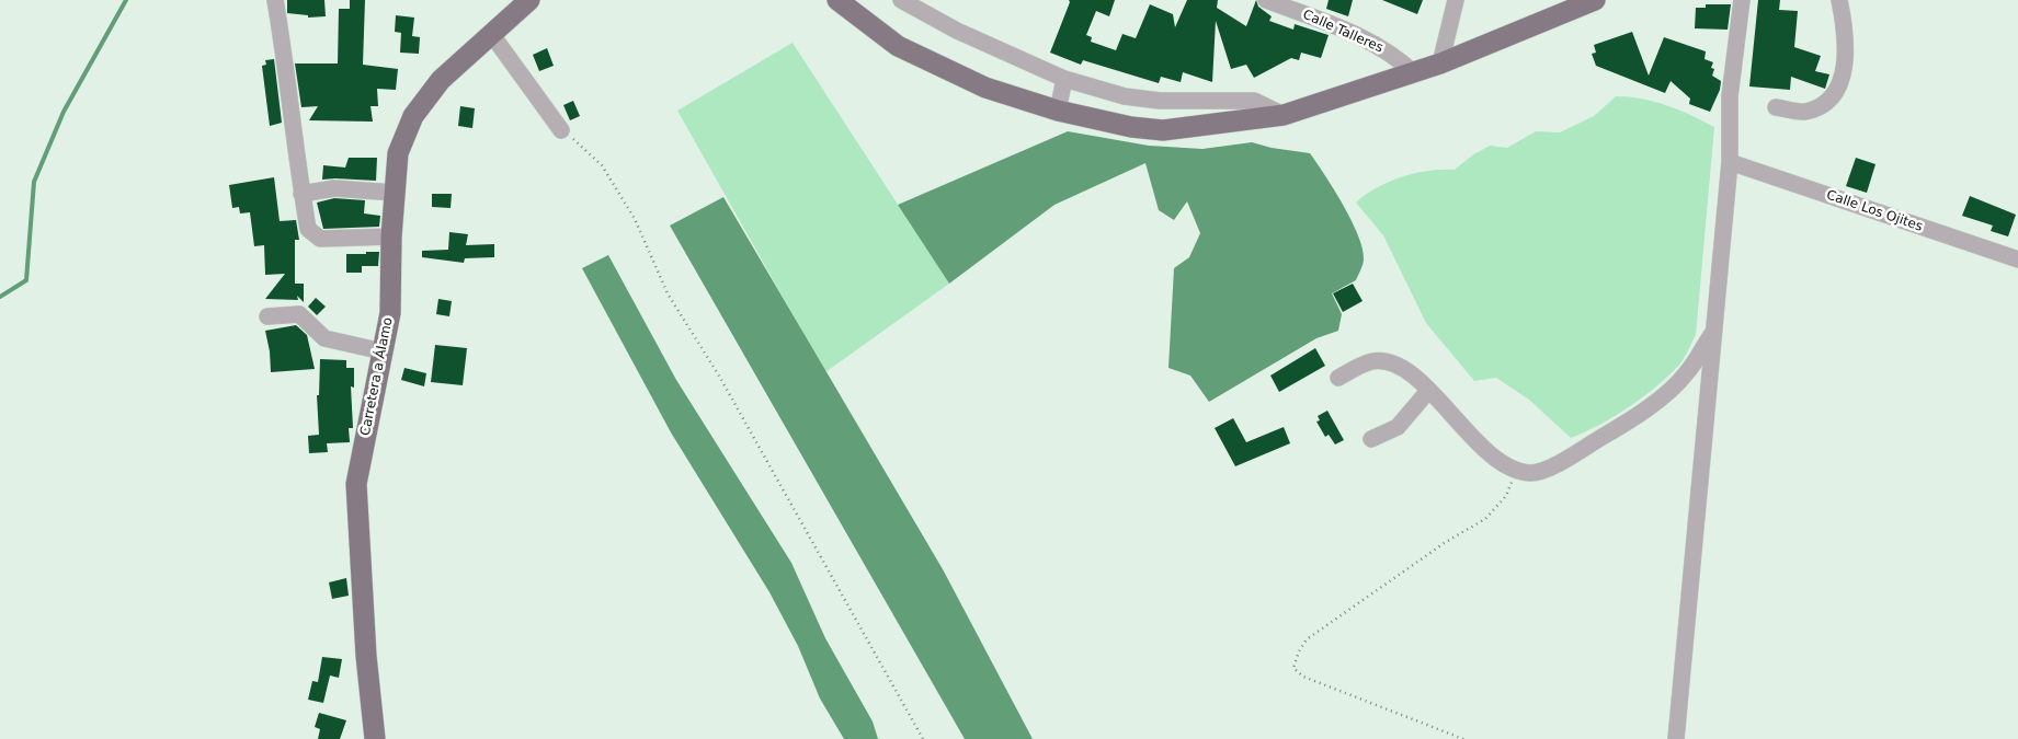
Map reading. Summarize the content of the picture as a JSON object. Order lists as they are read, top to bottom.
{
  "streets": {
    "main road": ["Carretera a Álamo"],
    "street": ["Calle Talleres", "Calle Los Ojites"]
  }
}
